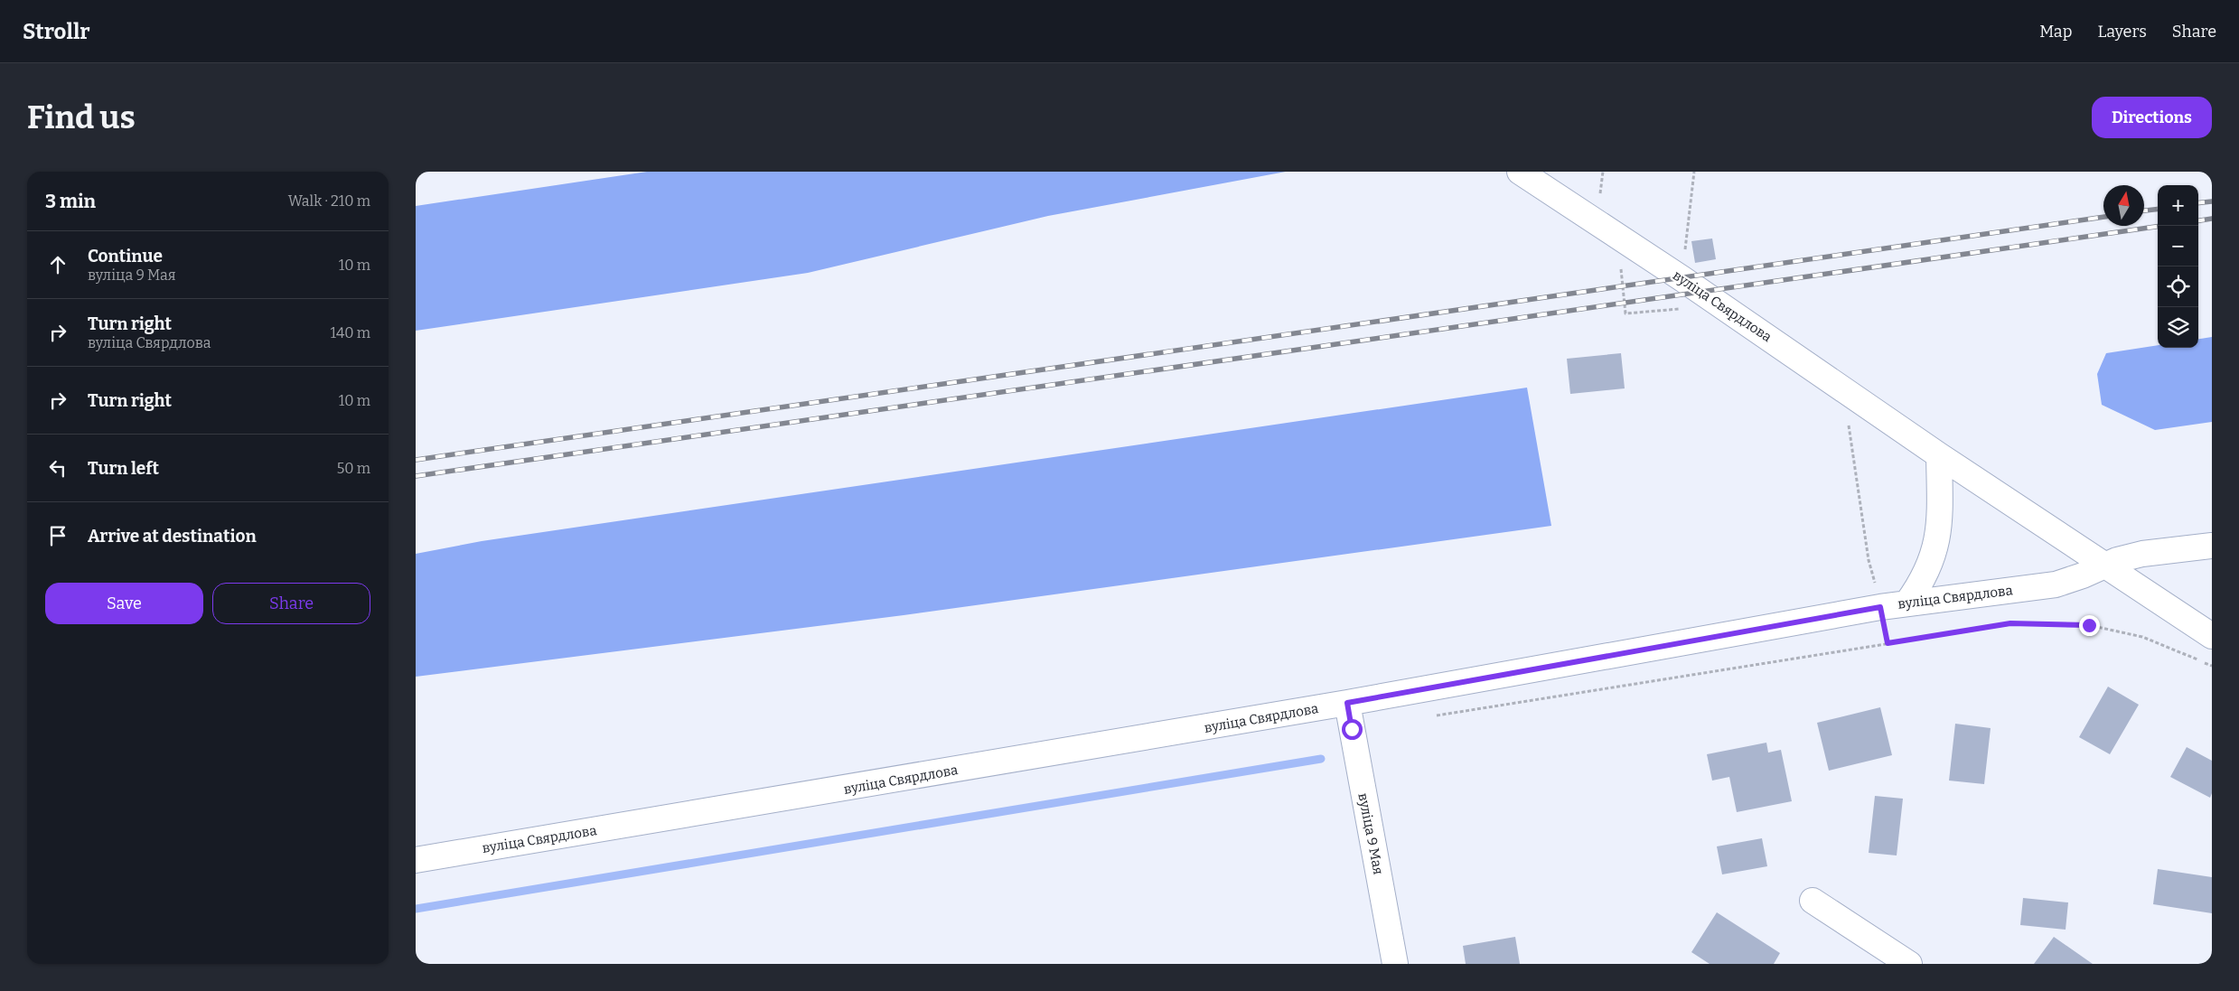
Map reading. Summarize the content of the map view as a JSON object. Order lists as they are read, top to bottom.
{
  "streets": {
    "street": ["вуліца Свярдлова", "вуліца 9 Мая"]
  },
  "crossings": [
    ["вуліца Свярдлова", "вуліца 9 Мая"]
  ],
  "north": "top",
  "page": {
    "header": "Strollr",
    "nav": ["Map", "Layers", "Share"],
    "buttons": [
      "Directions",
      ["Save", "Share"]
    ],
    "title": "Find us",
    "heading": ["3 min", "Walk · 210 m"],
    "map_buttons": ["+", "−"],
    "list": [
      ["Continue", "вуліца 9 Мая", "10 m"],
      ["Turn right", "вуліца Свярдлова", "140 m"],
      ["Turn right", "10 m"],
      ["Turn left", "50 m"],
      "Arrive at destination"
    ]
  }
}
